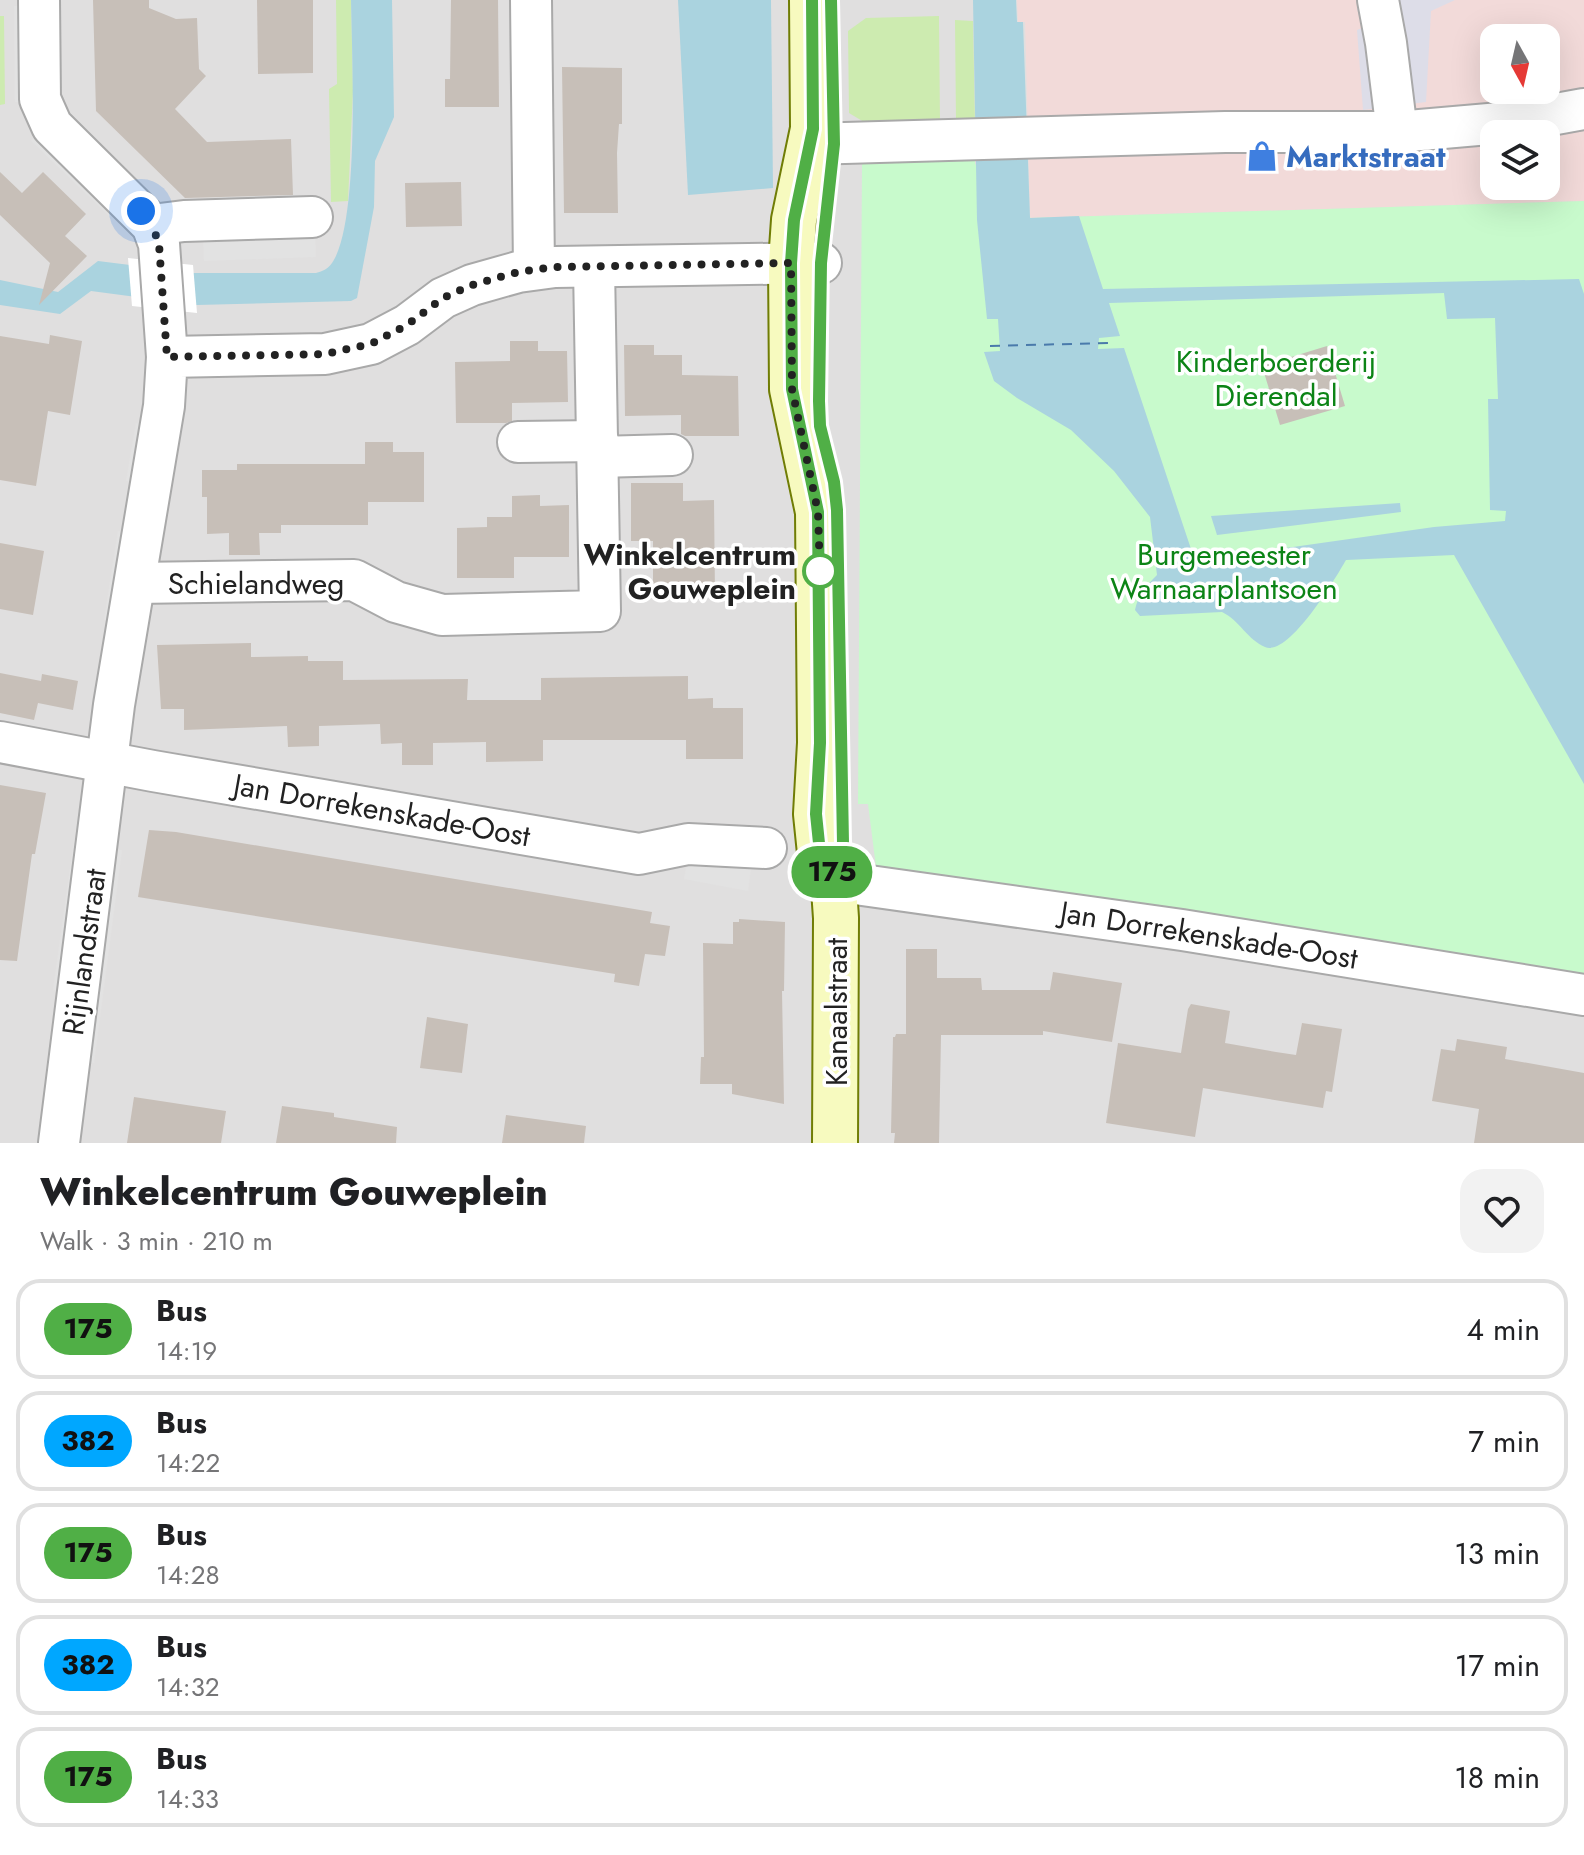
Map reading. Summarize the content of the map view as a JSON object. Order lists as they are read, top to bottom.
{
  "streets": {
    "main road": ["Kanaalstraat"],
    "street": ["Schielandweg", "Jan Dorrekenskade-Oost", "Rijnlandstraat"]
  },
  "crossings": [
    ["Schielandweg", "Jan Dorrekenskade-Oost"],
    ["Schielandweg", "Rijnlandstraat"],
    ["Jan Dorrekenskade-Oost", "Rijnlandstraat"],
    ["Jan Dorrekenskade-Oost", "Kanaalstraat"]
  ],
  "parks": ["Kinderboerderij Dierendal", "Burgemeester Warnaarplantsoen"],
  "places": {
    "shop": ["Marktstraat"],
    "other": ["Winkelcentrum Gouweplein"]
  },
  "lines": ["bus line 175"],
  "north": "bottom",
  "page": {
    "on_map": "175",
    "heading": ["Winkelcentrum Gouweplein", "Walk · 3 min · 210 m"],
    "list": [
      {
        "mark": "175",
        "name": "Bus",
        "note": "14:19",
        "value": "4 min"
      },
      {
        "mark": "382",
        "name": "Bus",
        "note": "14:22",
        "value": "7 min"
      },
      {
        "mark": "175",
        "name": "Bus",
        "note": "14:28",
        "value": "13 min"
      },
      {
        "mark": "382",
        "name": "Bus",
        "note": "14:32",
        "value": "17 min"
      },
      {
        "mark": "175",
        "name": "Bus",
        "note": "14:33",
        "value": "18 min"
      }
    ]
  }
}
